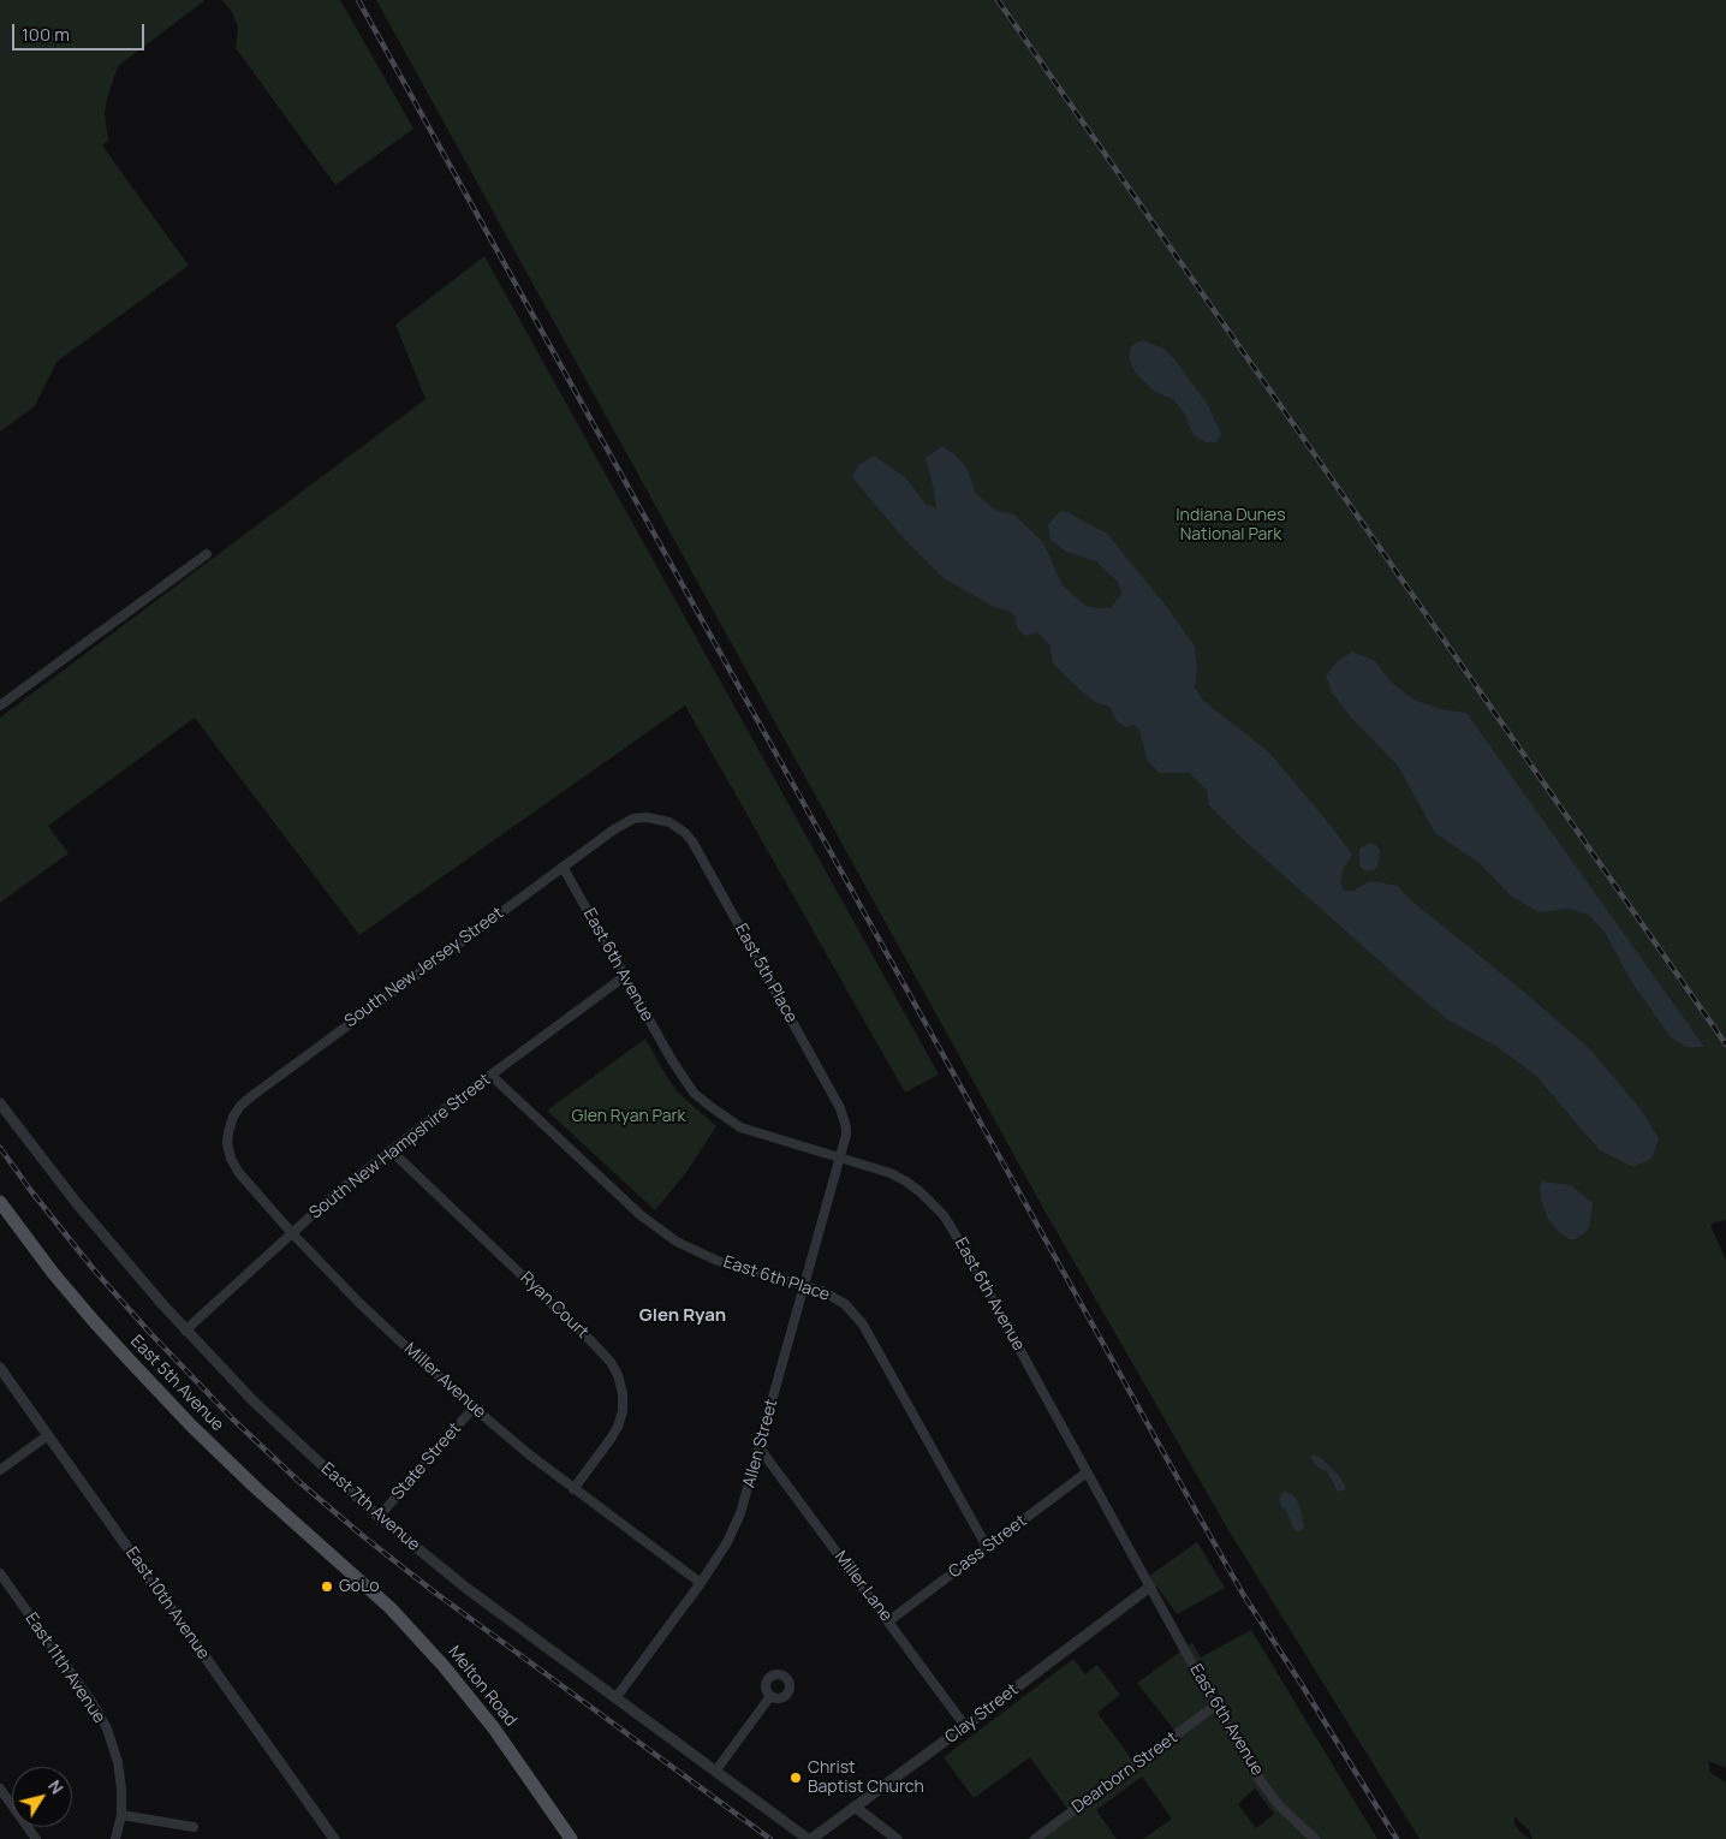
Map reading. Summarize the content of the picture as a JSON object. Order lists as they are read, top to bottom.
{
  "streets": {
    "main road": ["East 5th Avenue", "Melton Road"],
    "street": [
      "East 6th Avenue",
      "South New Jersey Street",
      "East 5th Place",
      "South New Hampshire Street",
      "East 6th Place",
      "Ryan Court",
      "Miller Avenue",
      "Allen Street",
      "State Street",
      "East 7th Avenue",
      "Cass Street",
      "Miller Lane",
      "East 10th Avenue",
      "East 11th Avenue",
      "Clay Street",
      "Dearborn Street"
    ]
  },
  "crossings": [
    ["East 6th Avenue", "South New Jersey Street"],
    ["East 6th Avenue", "East 5th Place"],
    ["East 6th Avenue", "South New Hampshire Street"],
    ["East 6th Avenue", "Allen Street"],
    ["East 6th Avenue", "Cass Street"],
    ["East 6th Avenue", "Clay Street"],
    ["East 6th Avenue", "Dearborn Street"],
    ["South New Jersey Street", "East 5th Place"],
    ["South New Jersey Street", "Miller Avenue"],
    ["East 5th Place", "Allen Street"],
    ["South New Hampshire Street", "East 6th Place"],
    ["South New Hampshire Street", "Ryan Court"],
    ["South New Hampshire Street", "Miller Avenue"],
    ["South New Hampshire Street", "East 7th Avenue"],
    ["East 6th Place", "Allen Street"],
    ["East 6th Place", "Cass Street"],
    ["Ryan Court", "Miller Avenue"],
    ["Miller Avenue", "Allen Street"],
    ["Miller Avenue", "State Street"],
    ["East 5th Avenue", "Melton Road"],
    ["Allen Street", "East 7th Avenue"],
    ["Allen Street", "Miller Lane"],
    ["State Street", "East 7th Avenue"],
    ["East 7th Avenue", "Clay Street"],
    ["Cass Street", "Miller Lane"],
    ["Miller Lane", "Clay Street"]
  ],
  "districts": ["Glen Ryan"],
  "parks": ["Indiana Dunes National Park", "Glen Ryan Park"],
  "places": ["GoLo", "Christ Baptist Church"],
  "scale_bar": "100 m",
  "north": "top right"
}
